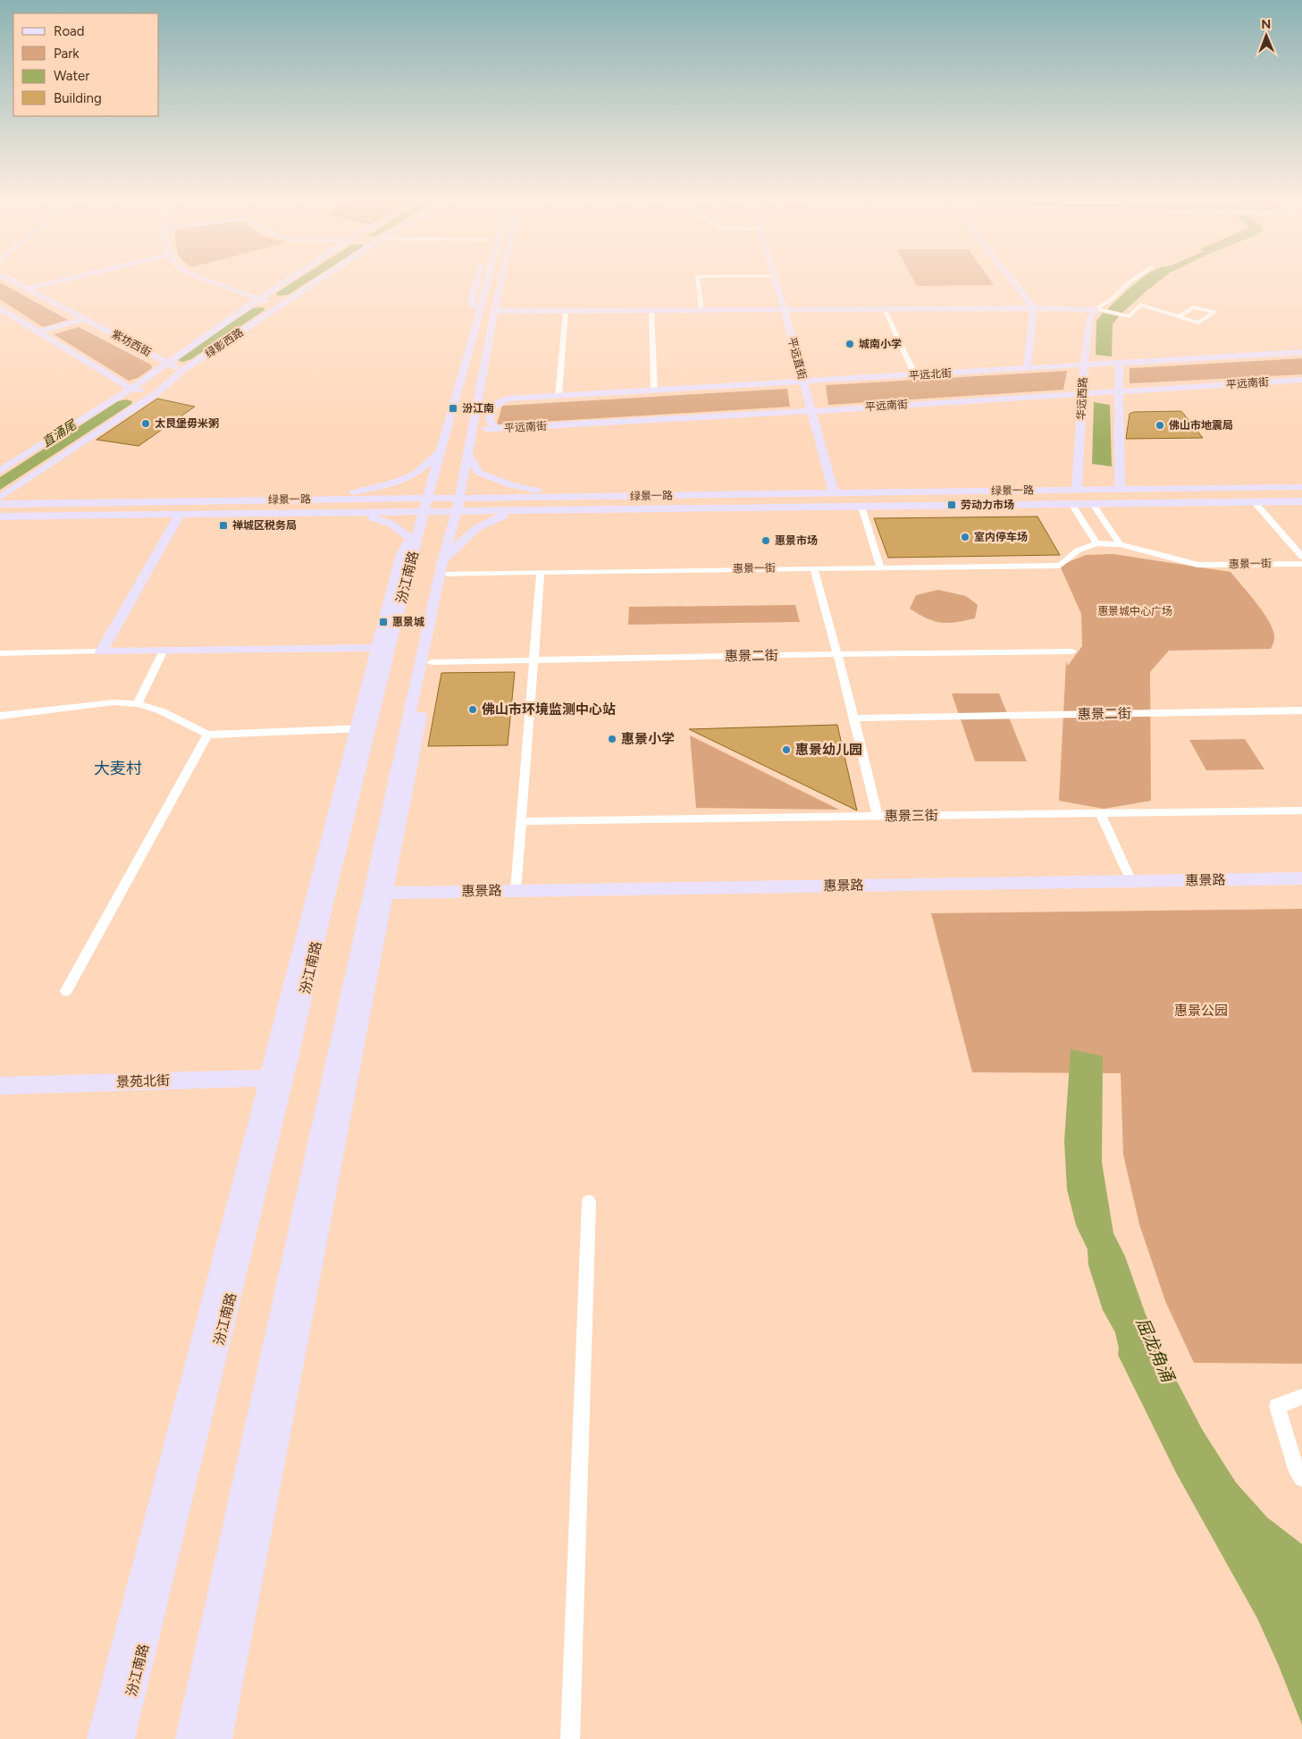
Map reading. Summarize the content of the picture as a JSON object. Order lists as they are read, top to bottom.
{
  "streets": {
    "street": [
      "紫坊西街",
      "绿影西路",
      "平远直街",
      "平远北街",
      "平远南街",
      "华远西路",
      "绿景一路",
      "惠景一街",
      "汾江南路",
      "惠景二街",
      "惠景三街",
      "惠景路",
      "景苑北街"
    ]
  },
  "crossings": [
    ["紫坊西街", "绿影西路"],
    ["平远直街", "平远北街"],
    ["平远直街", "平远南街"],
    ["平远直街", "绿景一路"],
    ["平远北街", "华远西路"],
    ["平远南街", "华远西路"],
    ["华远西路", "绿景一路"],
    ["绿景一路", "汾江南路"],
    ["汾江南路", "景苑北街"]
  ],
  "districts": ["大麦村"],
  "water": ["直涌尾", "屈龙角涌"],
  "parks": ["惠景城中心广场", "惠景公园"],
  "places": {
    "other": [
      "城南小学",
      "太艮堡毋米粥",
      "佛山市地震局",
      "室内停车场",
      "惠景市场",
      "佛山市环境监测中心站",
      "惠景小学",
      "惠景幼儿园"
    ],
    "transit": [
      "汾江南",
      "劳动力市场",
      "禅城区税务局",
      "惠景城"
    ]
  },
  "legend": [
    "Road",
    "Park",
    "Water",
    "Building"
  ],
  "north": "top"
}
